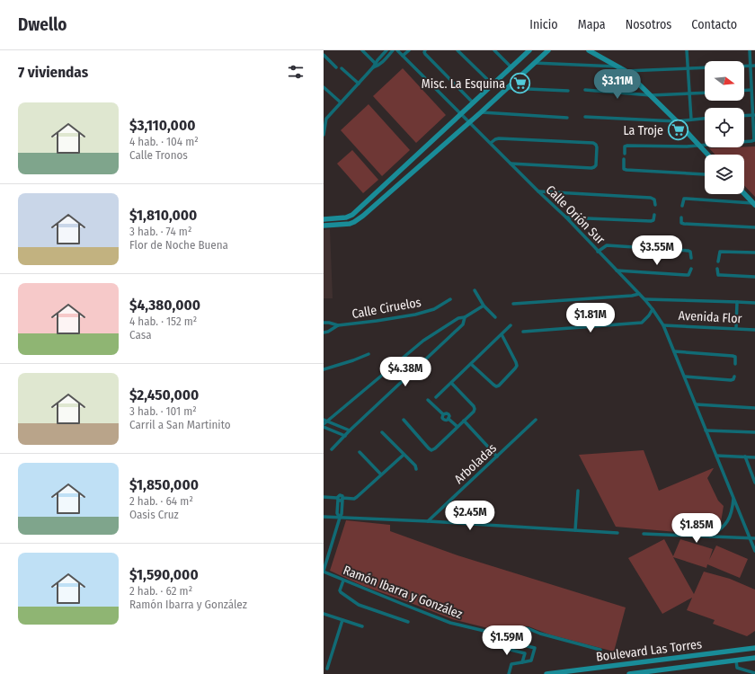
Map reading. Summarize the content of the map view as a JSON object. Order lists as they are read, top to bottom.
{
  "streets": {
    "street": [
      "Calle Orión Sur",
      "Calle Ciruelos",
      "Avenida Flor",
      "Arboladas",
      "Ramón Ibarra y González",
      "Boulevard Las Torres"
    ]
  },
  "crossings": [
    ["Calle Orión Sur", "Avenida Flor"]
  ],
  "places": {
    "supermarket": ["Misc. La Esquina", "La Troje"]
  },
  "north": "right",
  "page": {
    "header": "Dwello",
    "nav": [
      "Inicio",
      "Mapa",
      "Nosotros",
      "Contacto"
    ],
    "heading": "7 viviendas",
    "price": [
      "$3.11M",
      "$3.55M",
      "$1.81M",
      "$4.38M",
      "$2.45M",
      "$1.85M",
      "$1.59M"
    ],
    "list": [
      {
        "name": "$3,110,000",
        "note": "4 hab. · 104 m² · Calle Tronos"
      },
      {
        "name": "$1,810,000",
        "note": "3 hab. · 74 m² · Flor de Noche Buena"
      },
      {
        "name": "$4,380,000",
        "note": "4 hab. · 152 m² · Casa"
      },
      {
        "name": "$2,450,000",
        "note": "3 hab. · 101 m² · Carril a San Martinito"
      },
      {
        "name": "$1,850,000",
        "note": "2 hab. · 64 m² · Oasis Cruz"
      },
      {
        "name": "$1,590,000",
        "note": "2 hab. · 62 m² · Ramón Ibarra y González"
      }
    ]
  }
}
